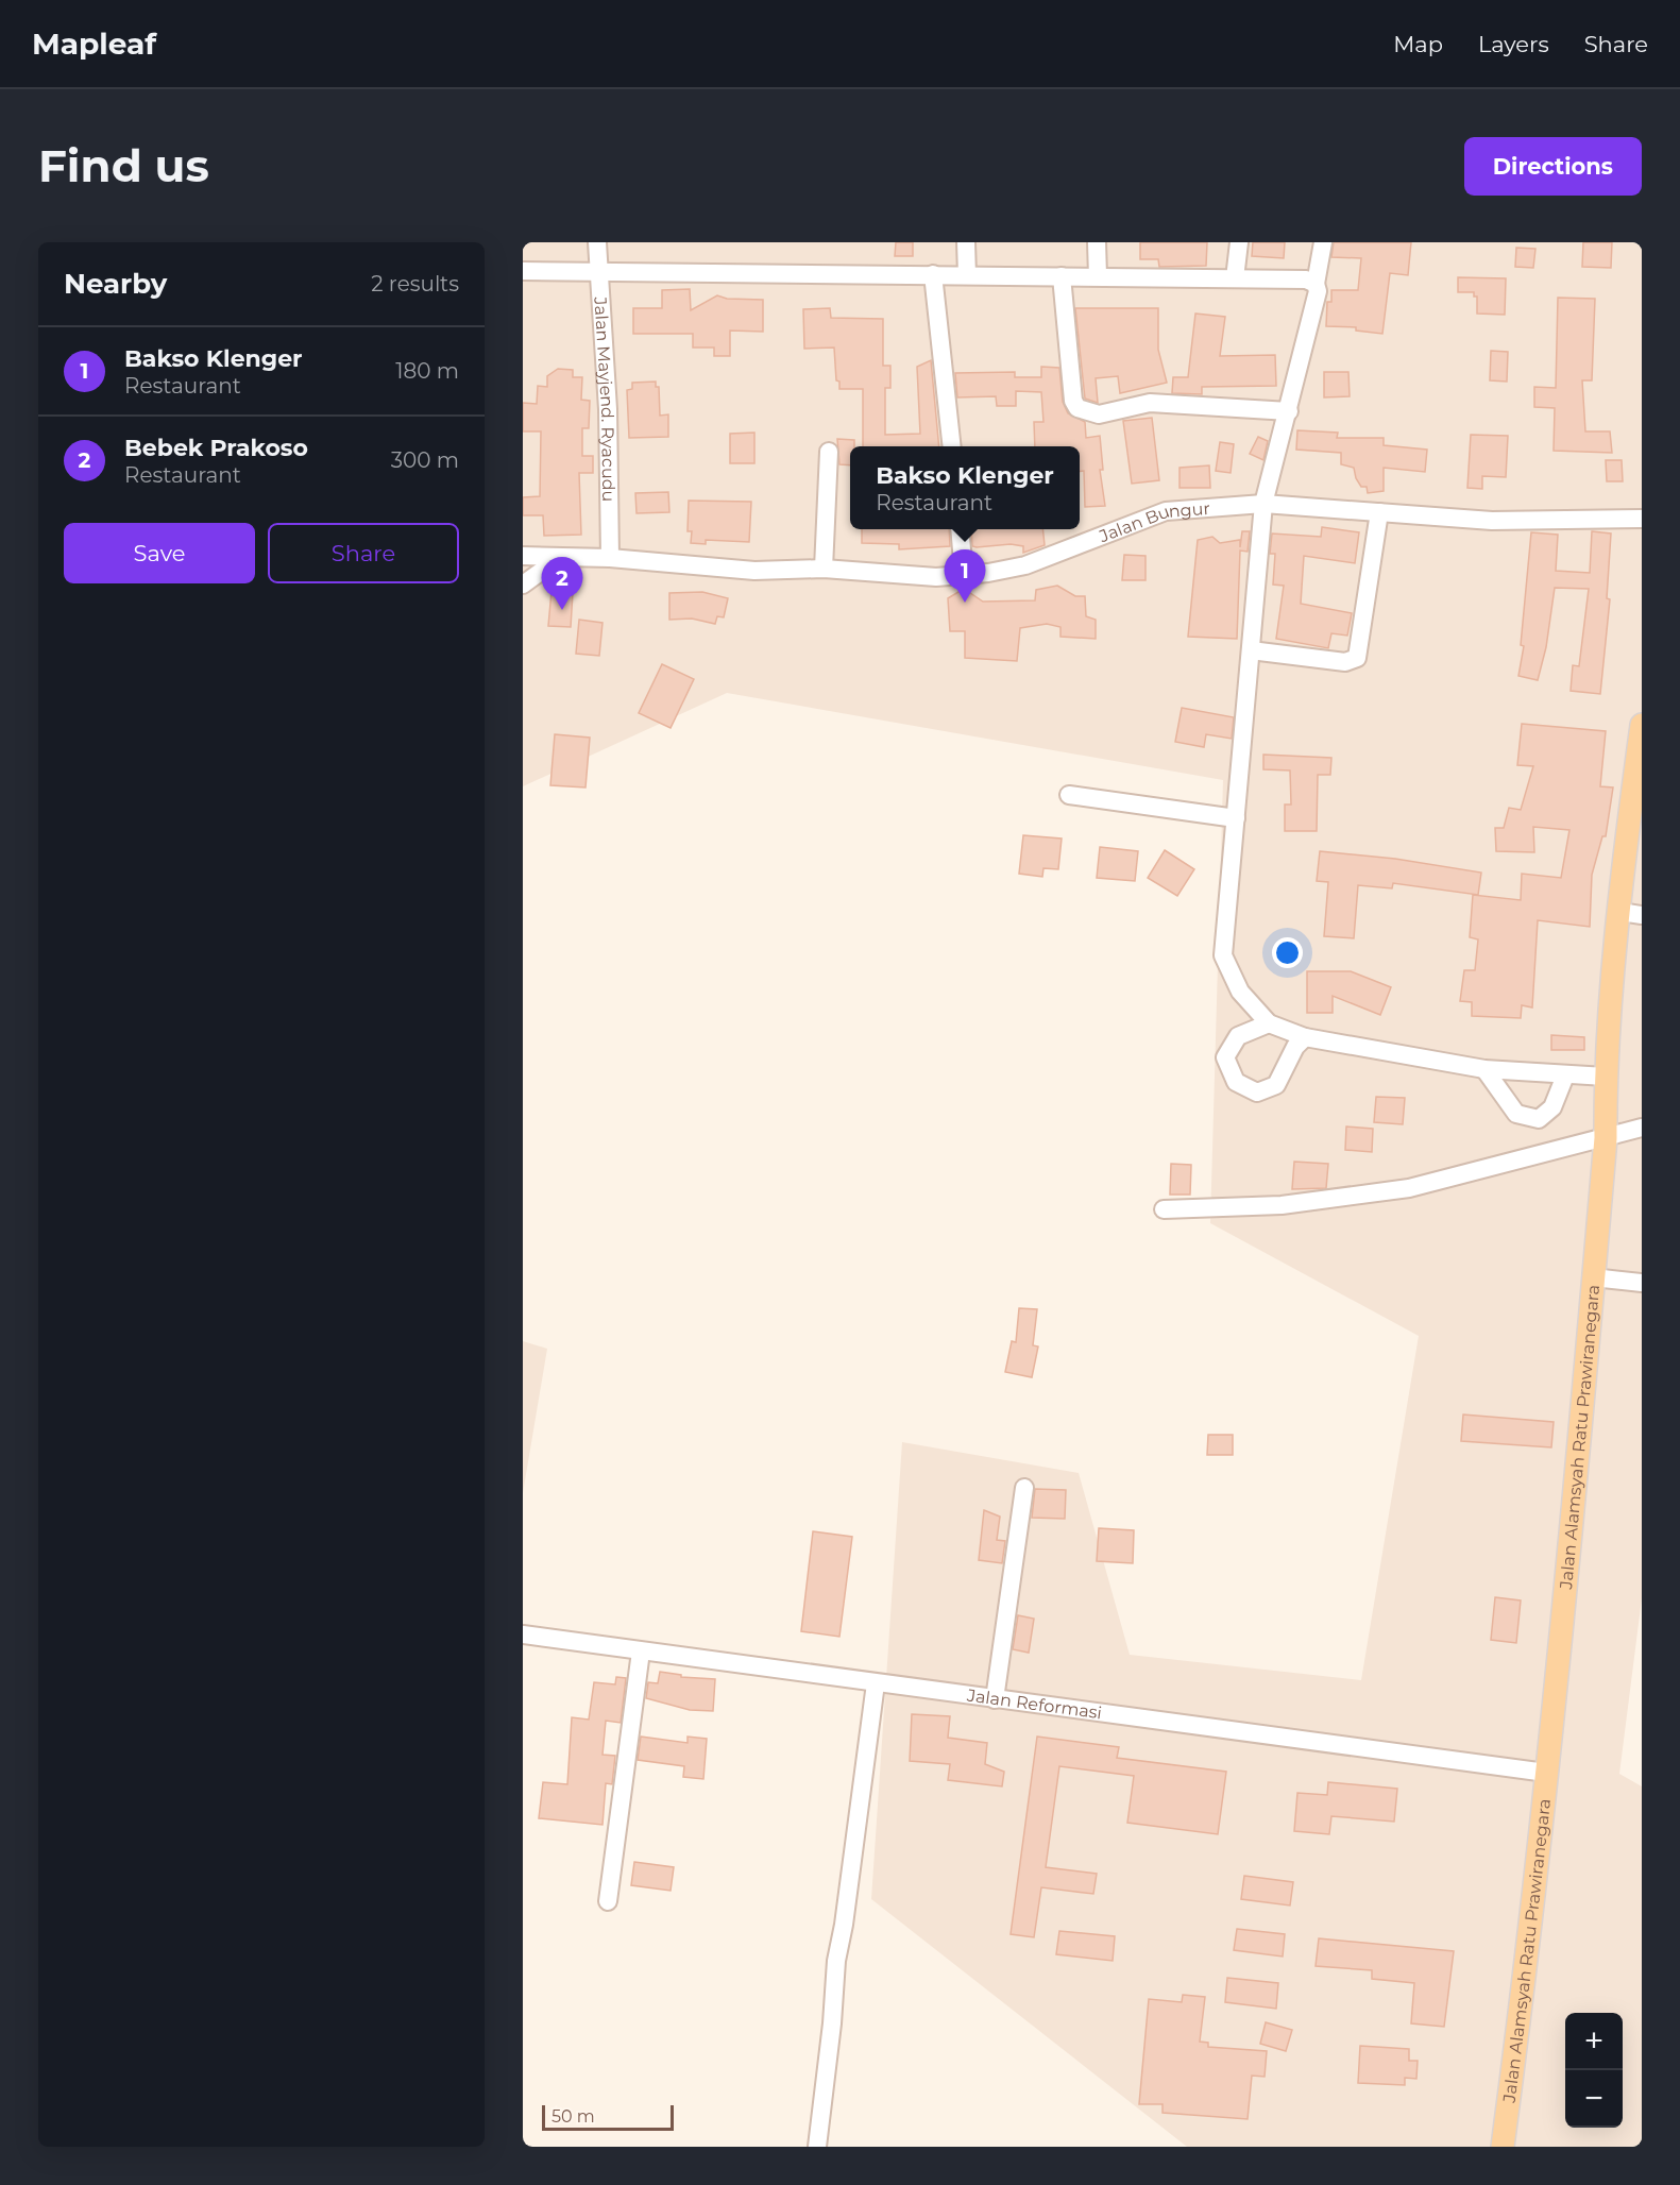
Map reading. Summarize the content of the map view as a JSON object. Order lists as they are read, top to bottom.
{
  "streets": {
    "main road": ["Jalan Alamsyah Ratu Prawiranegara"],
    "street": ["Jalan Mayjend. Ryacudu", "Jalan Bungur", "Jalan Reformasi"]
  },
  "crossings": [
    ["Jalan Mayjend. Ryacudu", "Jalan Bungur"],
    ["Jalan Alamsyah Ratu Prawiranegara", "Jalan Reformasi"]
  ],
  "scale_bar": "50 m",
  "page": {
    "header": "Mapleaf",
    "nav": ["Map", "Layers", "Share"],
    "buttons": [
      "Directions",
      ["Save", "Share"]
    ],
    "title": "Find us",
    "heading": ["Nearby", "2 results"],
    "list": [
      {
        "mark": "1",
        "name": "Bakso Klenger",
        "note": "Restaurant",
        "value": "180 m"
      },
      {
        "mark": "2",
        "name": "Bebek Prakoso",
        "note": "Restaurant",
        "value": "300 m"
      }
    ],
    "popup": ["Bakso Klenger", "Restaurant"],
    "pins": ["1", "2"],
    "map_buttons": ["+", "−"],
    "scale": "50 m"
  }
}
